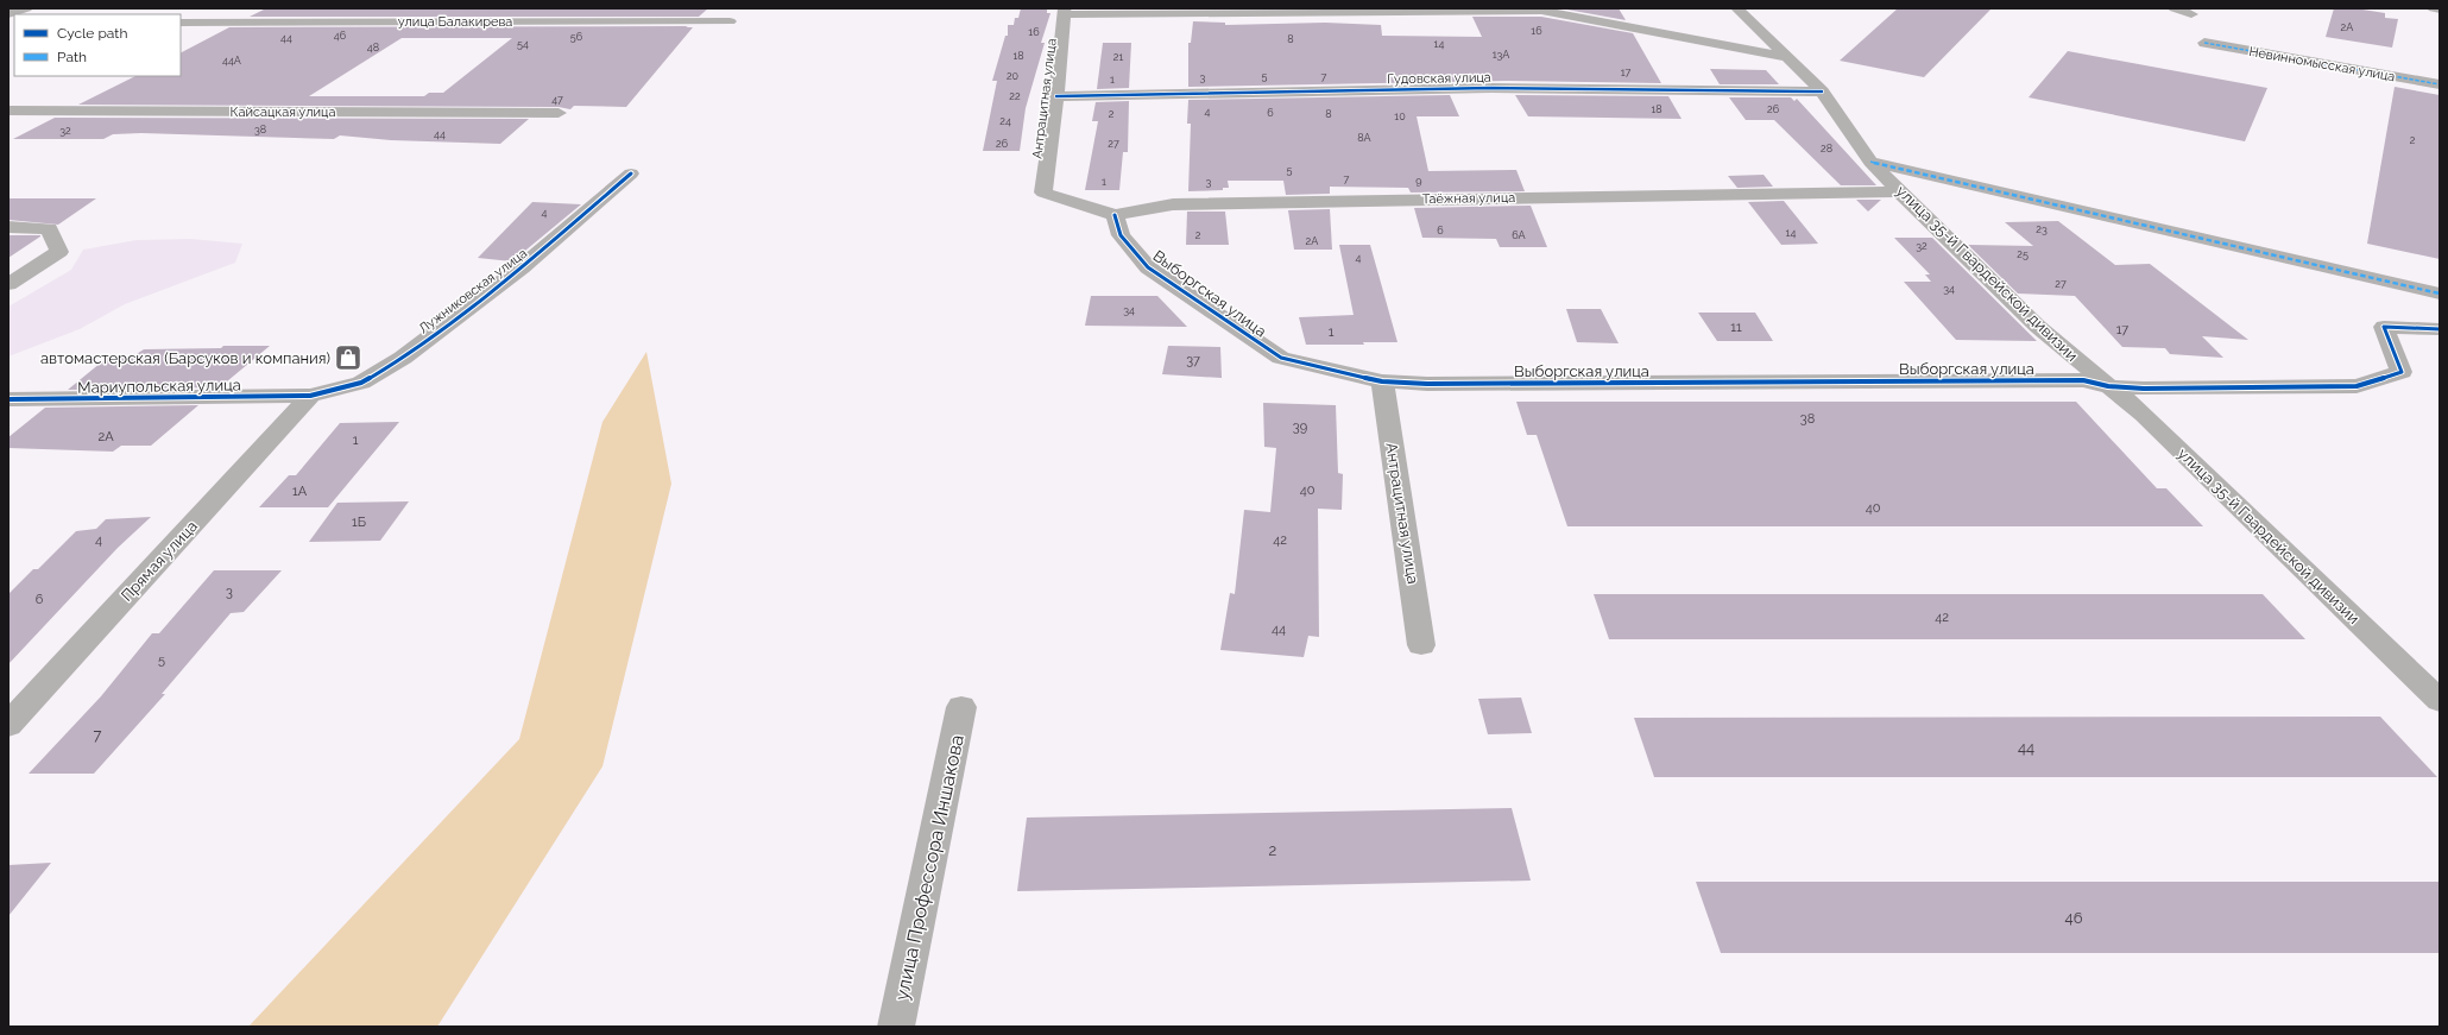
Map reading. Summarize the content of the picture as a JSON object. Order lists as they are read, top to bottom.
{
  "streets": {
    "street": [
      "улица Балакирева",
      "Невинномысская улица",
      "Гудовская улица",
      "Антрацитная улица",
      "Кайсацкая улица",
      "Таёжная улица",
      "улица 35-й Гвардейской дивизии",
      "Лужниковская улица",
      "Выборгская улица",
      "Мариупольская улица",
      "Прямая улица",
      "улица Профессора Иншакова"
    ]
  },
  "crossings": [
    ["Гудовская улица", "Антрацитная улица"],
    ["Гудовская улица", "улица 35-й Гвардейской дивизии"],
    ["Антрацитная улица", "Таёжная улица"],
    ["Антрацитная улица", "Выборгская улица"],
    ["Таёжная улица", "улица 35-й Гвардейской дивизии"],
    ["Таёжная улица", "Выборгская улица"],
    ["улица 35-й Гвардейской дивизии", "Выборгская улица"],
    ["Лужниковская улица", "Мариупольская улица"],
    ["Лужниковская улица", "Прямая улица"],
    ["Мариупольская улица", "Прямая улица"]
  ],
  "places": {
    "shop": ["автомастерская (Барсуков и компания)"]
  },
  "house_numbers": [
    "2А",
    "16",
    "16",
    "46",
    "56",
    "44",
    "8",
    "54",
    "14",
    "48",
    "13А",
    "18",
    "21",
    "44А",
    "17",
    "20",
    "5",
    "3",
    "7",
    "1",
    "22",
    "47",
    "18",
    "26",
    "4",
    "6",
    "2",
    "8",
    "10",
    "24",
    "38",
    "32",
    "44",
    "8А",
    "2",
    "26",
    "27",
    "28",
    "5",
    "7",
    "9",
    "1",
    "3",
    "4",
    "23",
    "6",
    "14",
    "2",
    "6А",
    "2А",
    "32",
    "25",
    "4",
    "27",
    "34",
    "34",
    "11",
    "17",
    "1",
    "37",
    "38",
    "39",
    "2А",
    "1",
    "40",
    "1А",
    "40",
    "1Б",
    "4",
    "42",
    "3",
    "6",
    "42",
    "44",
    "5",
    "7",
    "44",
    "2",
    "46"
  ],
  "legend": ["Cycle path", "Path"]
}
